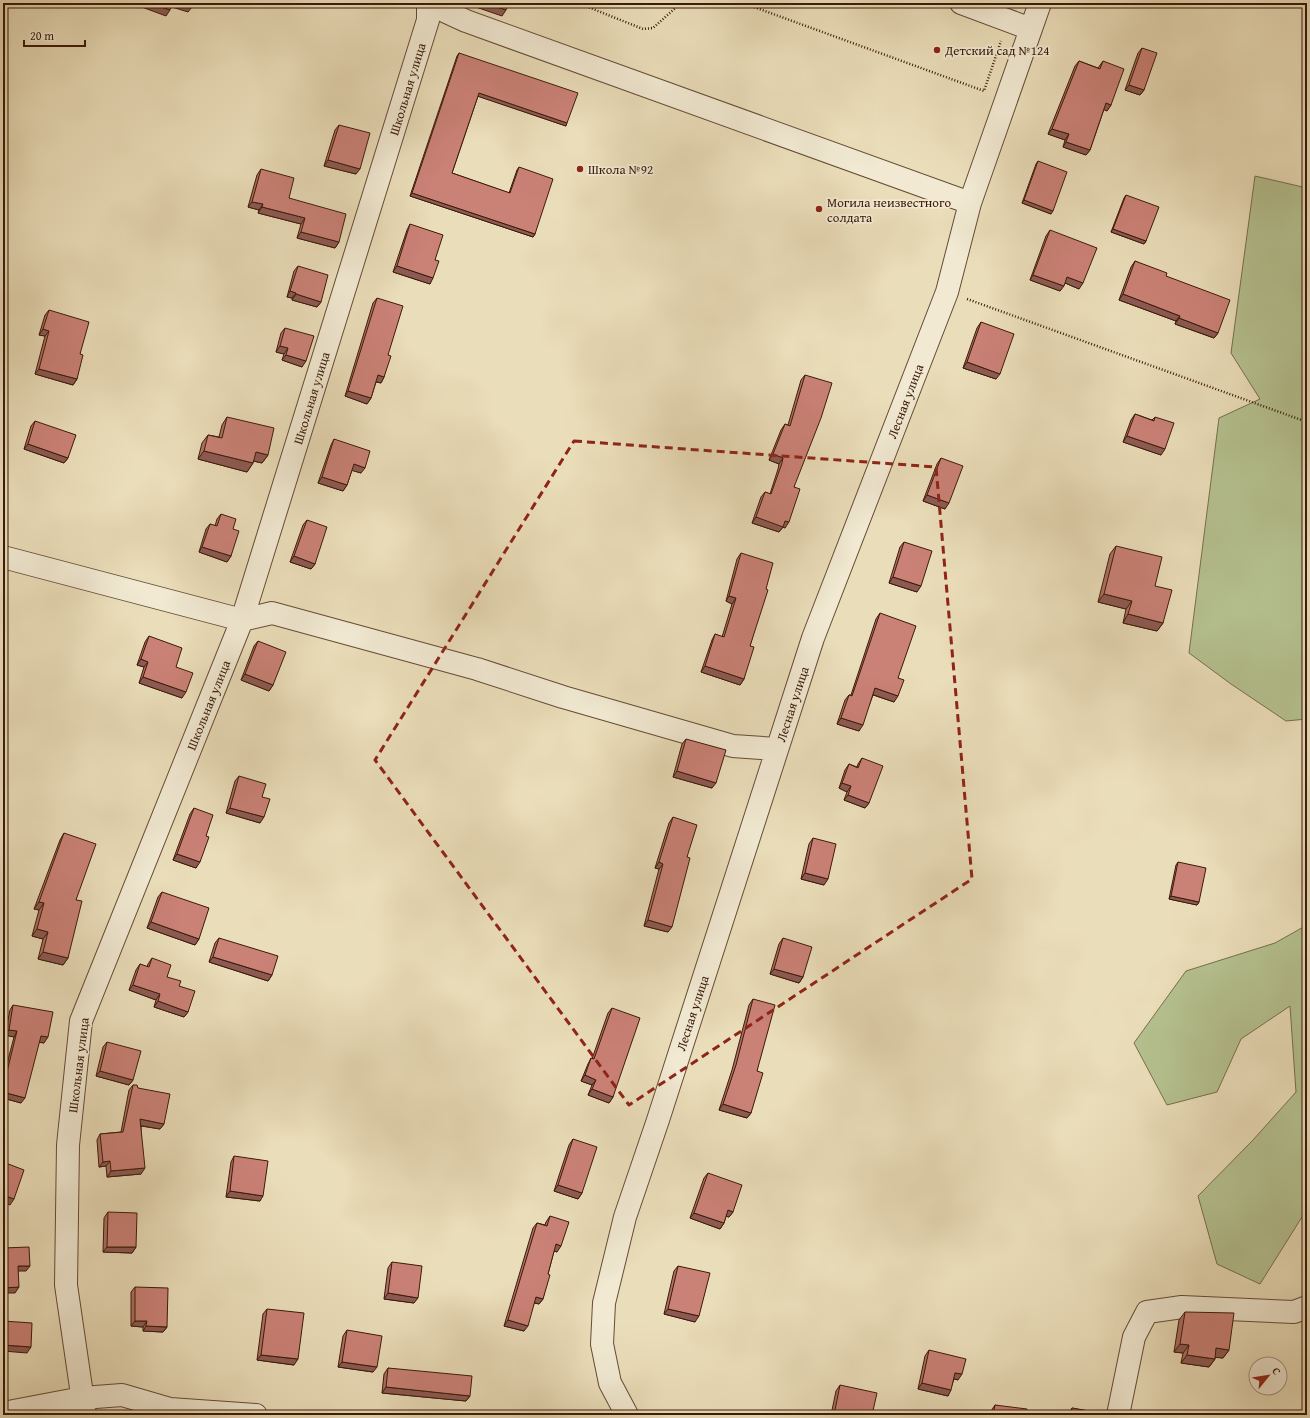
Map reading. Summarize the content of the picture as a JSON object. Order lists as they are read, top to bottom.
{
  "streets": {
    "street": ["Школьная улица", "Лесная улица"]
  },
  "places": ["Детский сад №124", "Школа №92", "Могила неизвестного солдата"],
  "scale_bar": "20 m",
  "north": "top right"
}
